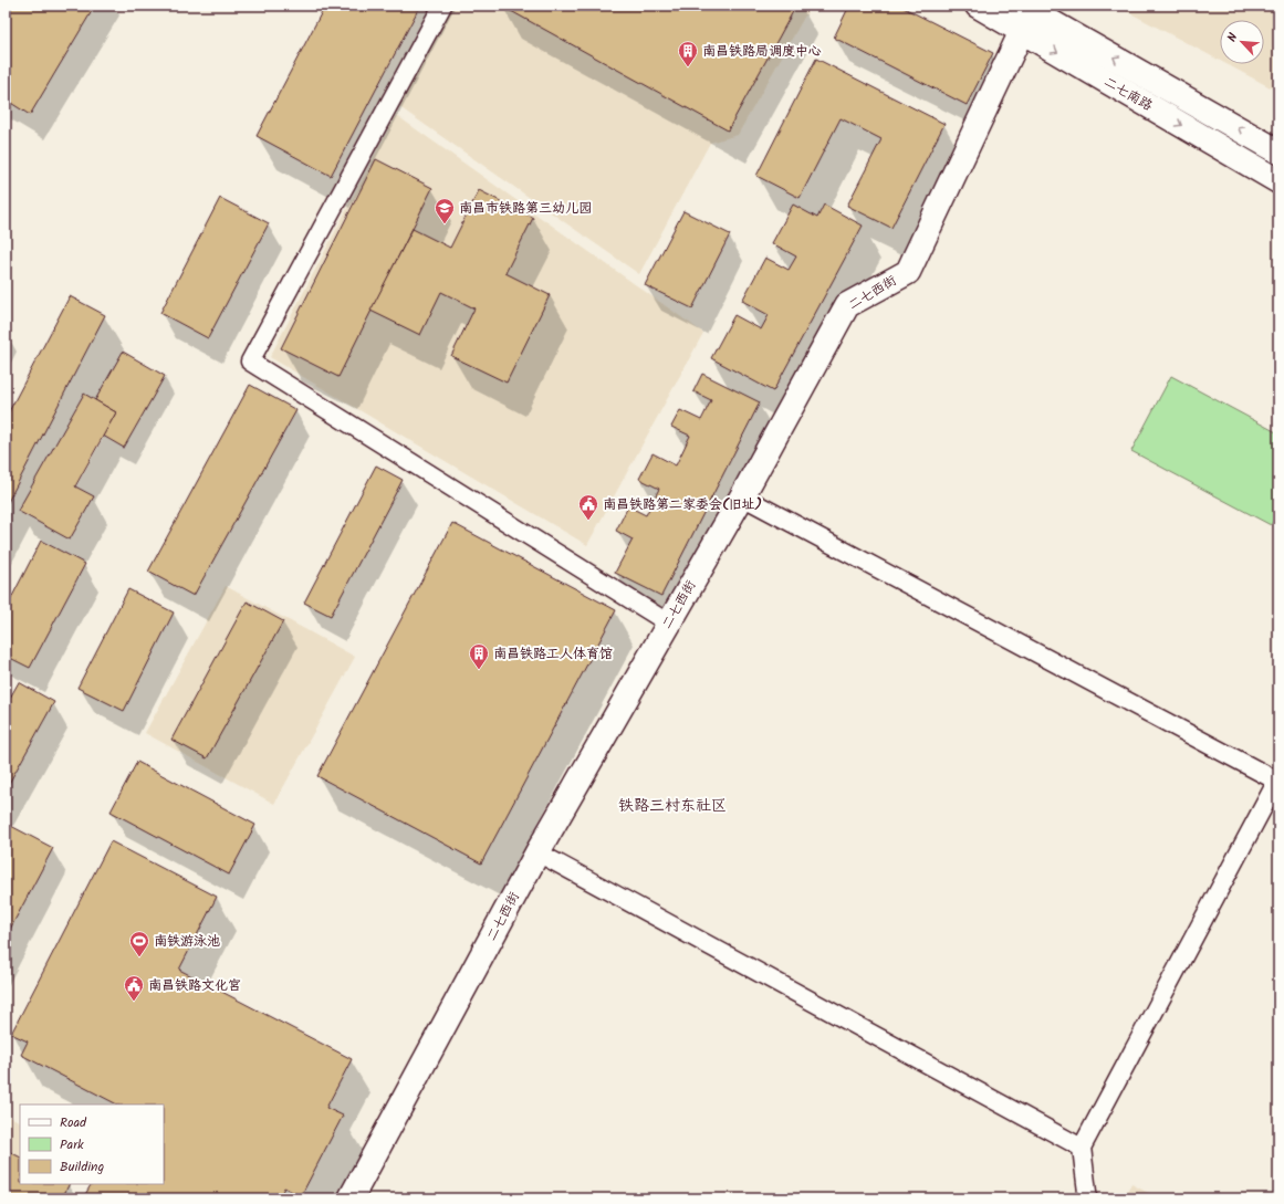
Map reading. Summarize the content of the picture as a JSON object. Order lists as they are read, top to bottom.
{
  "streets": {
    "street": ["二七南路", "二七西街"]
  },
  "crossings": [
    ["二七南路", "二七西街"]
  ],
  "districts": ["铁路三村东社区"],
  "places": {
    "building": ["南昌铁路局调度中心", "南昌铁路工人体育馆"],
    "school or university": ["南昌市铁路第三幼儿园"],
    "public building": ["南昌铁路第二家委会(旧址)", "南昌铁路文化宫"],
    "sports": ["南铁游泳池"]
  },
  "legend": ["Road", "Park", "Building"],
  "north": "top left"
}
